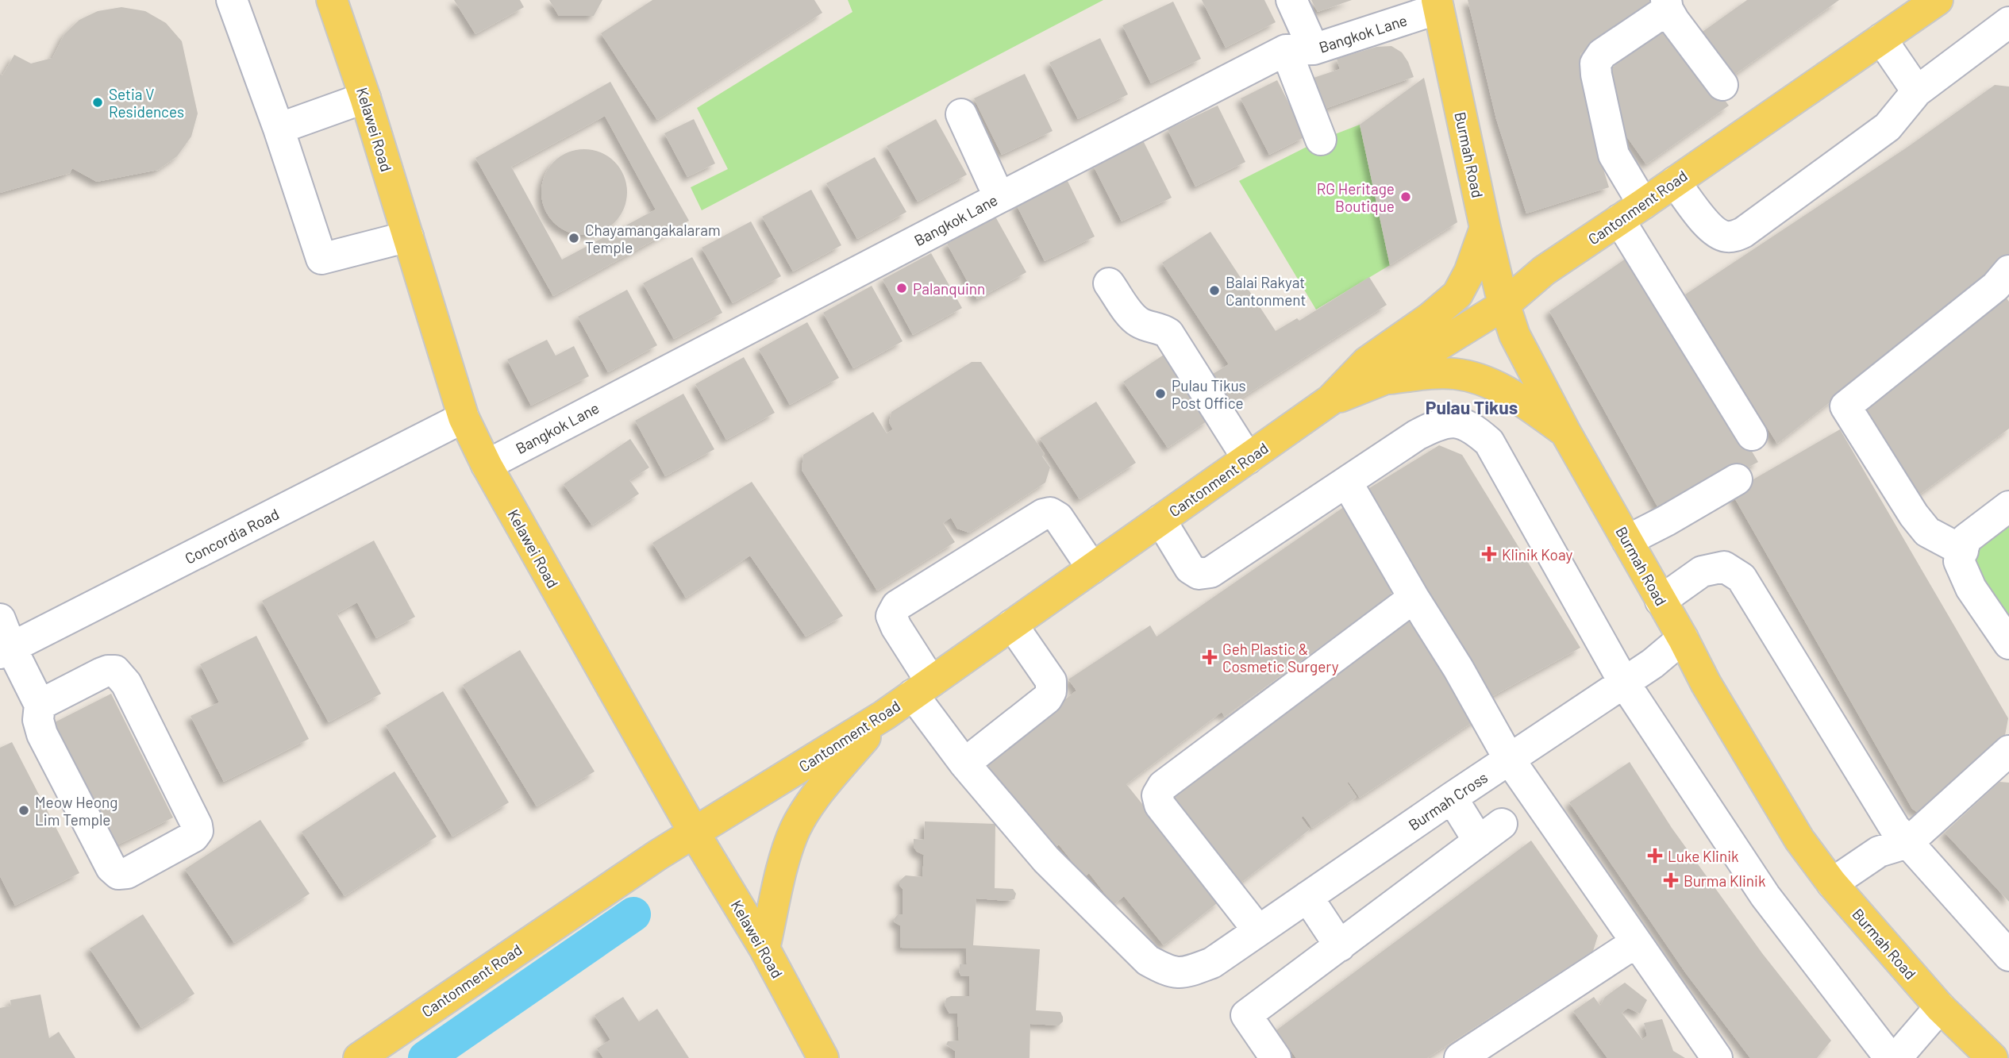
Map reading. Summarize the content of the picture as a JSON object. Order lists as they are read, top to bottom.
{
  "streets": {
    "main road": ["Kelawei Road", "Burmah Road", "Cantonment Road"],
    "street": ["Bangkok Lane", "Concordia Road", "Burmah Cross"]
  },
  "crossings": [
    ["Bangkok Lane", "Kelawei Road"],
    ["Bangkok Lane", "Burmah Road"],
    ["Kelawei Road", "Cantonment Road"],
    ["Kelawei Road", "Concordia Road"],
    ["Burmah Road", "Cantonment Road"],
    ["Burmah Road", "Burmah Cross"],
    ["Cantonment Road", "Burmah Cross"]
  ],
  "districts": ["Pulau Tikus"],
  "places": {
    "other": [
      "Setia V Residences",
      "RG Heritage Boutique",
      "Chayamangakalaram Temple",
      "Palanquinn",
      "Balai Rakyat Cantonment",
      "Pulau Tikus Post Office",
      "Meow Heong Lim Temple"
    ],
    "health": [
      "Klinik Koay",
      "Geh Plastic & Cosmetic Surgery",
      "Luke Klinik",
      "Burma Klinik"
    ]
  }
}
